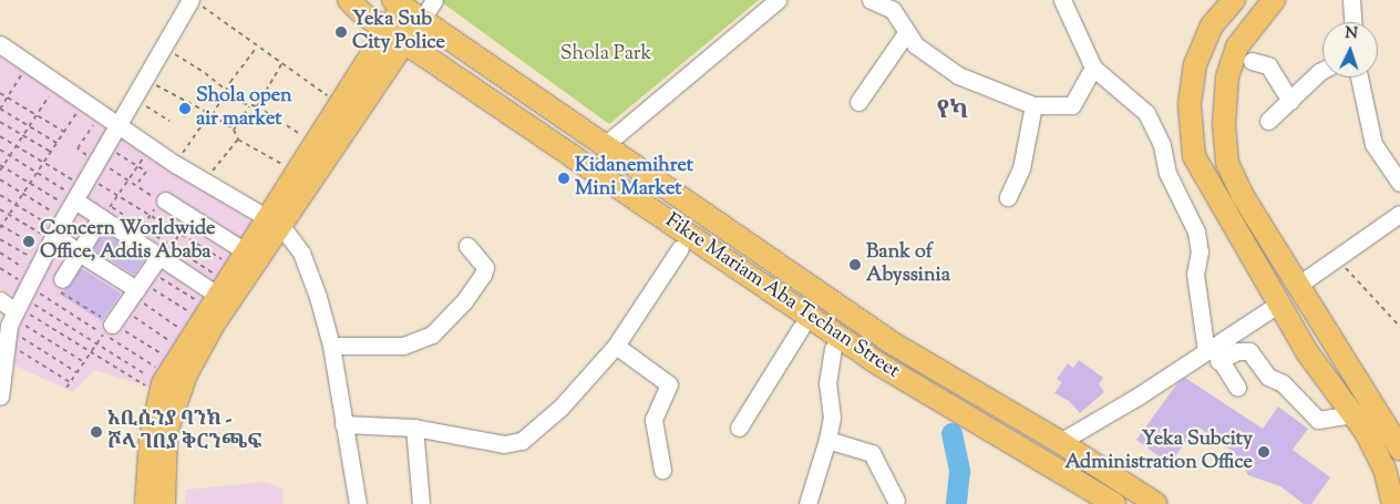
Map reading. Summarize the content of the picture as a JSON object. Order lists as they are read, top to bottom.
{
  "streets": {
    "main road": ["Fikre Mariam Aba Techan Street"]
  },
  "districts": ["የካ"],
  "parks": ["Shola Park"],
  "places": [
    "Yeka Sub City Police",
    "Shola open air market",
    "Kidanemihret Mini Market",
    "Concern Worldwide Office, Addis Ababa",
    "Bank of Abyssinia",
    "አቢሲንያ ባንክ - ሾላ ገበያ ቅርንጫፍ",
    "Yeka Subcity Administration Office"
  ],
  "north": "top"
}
